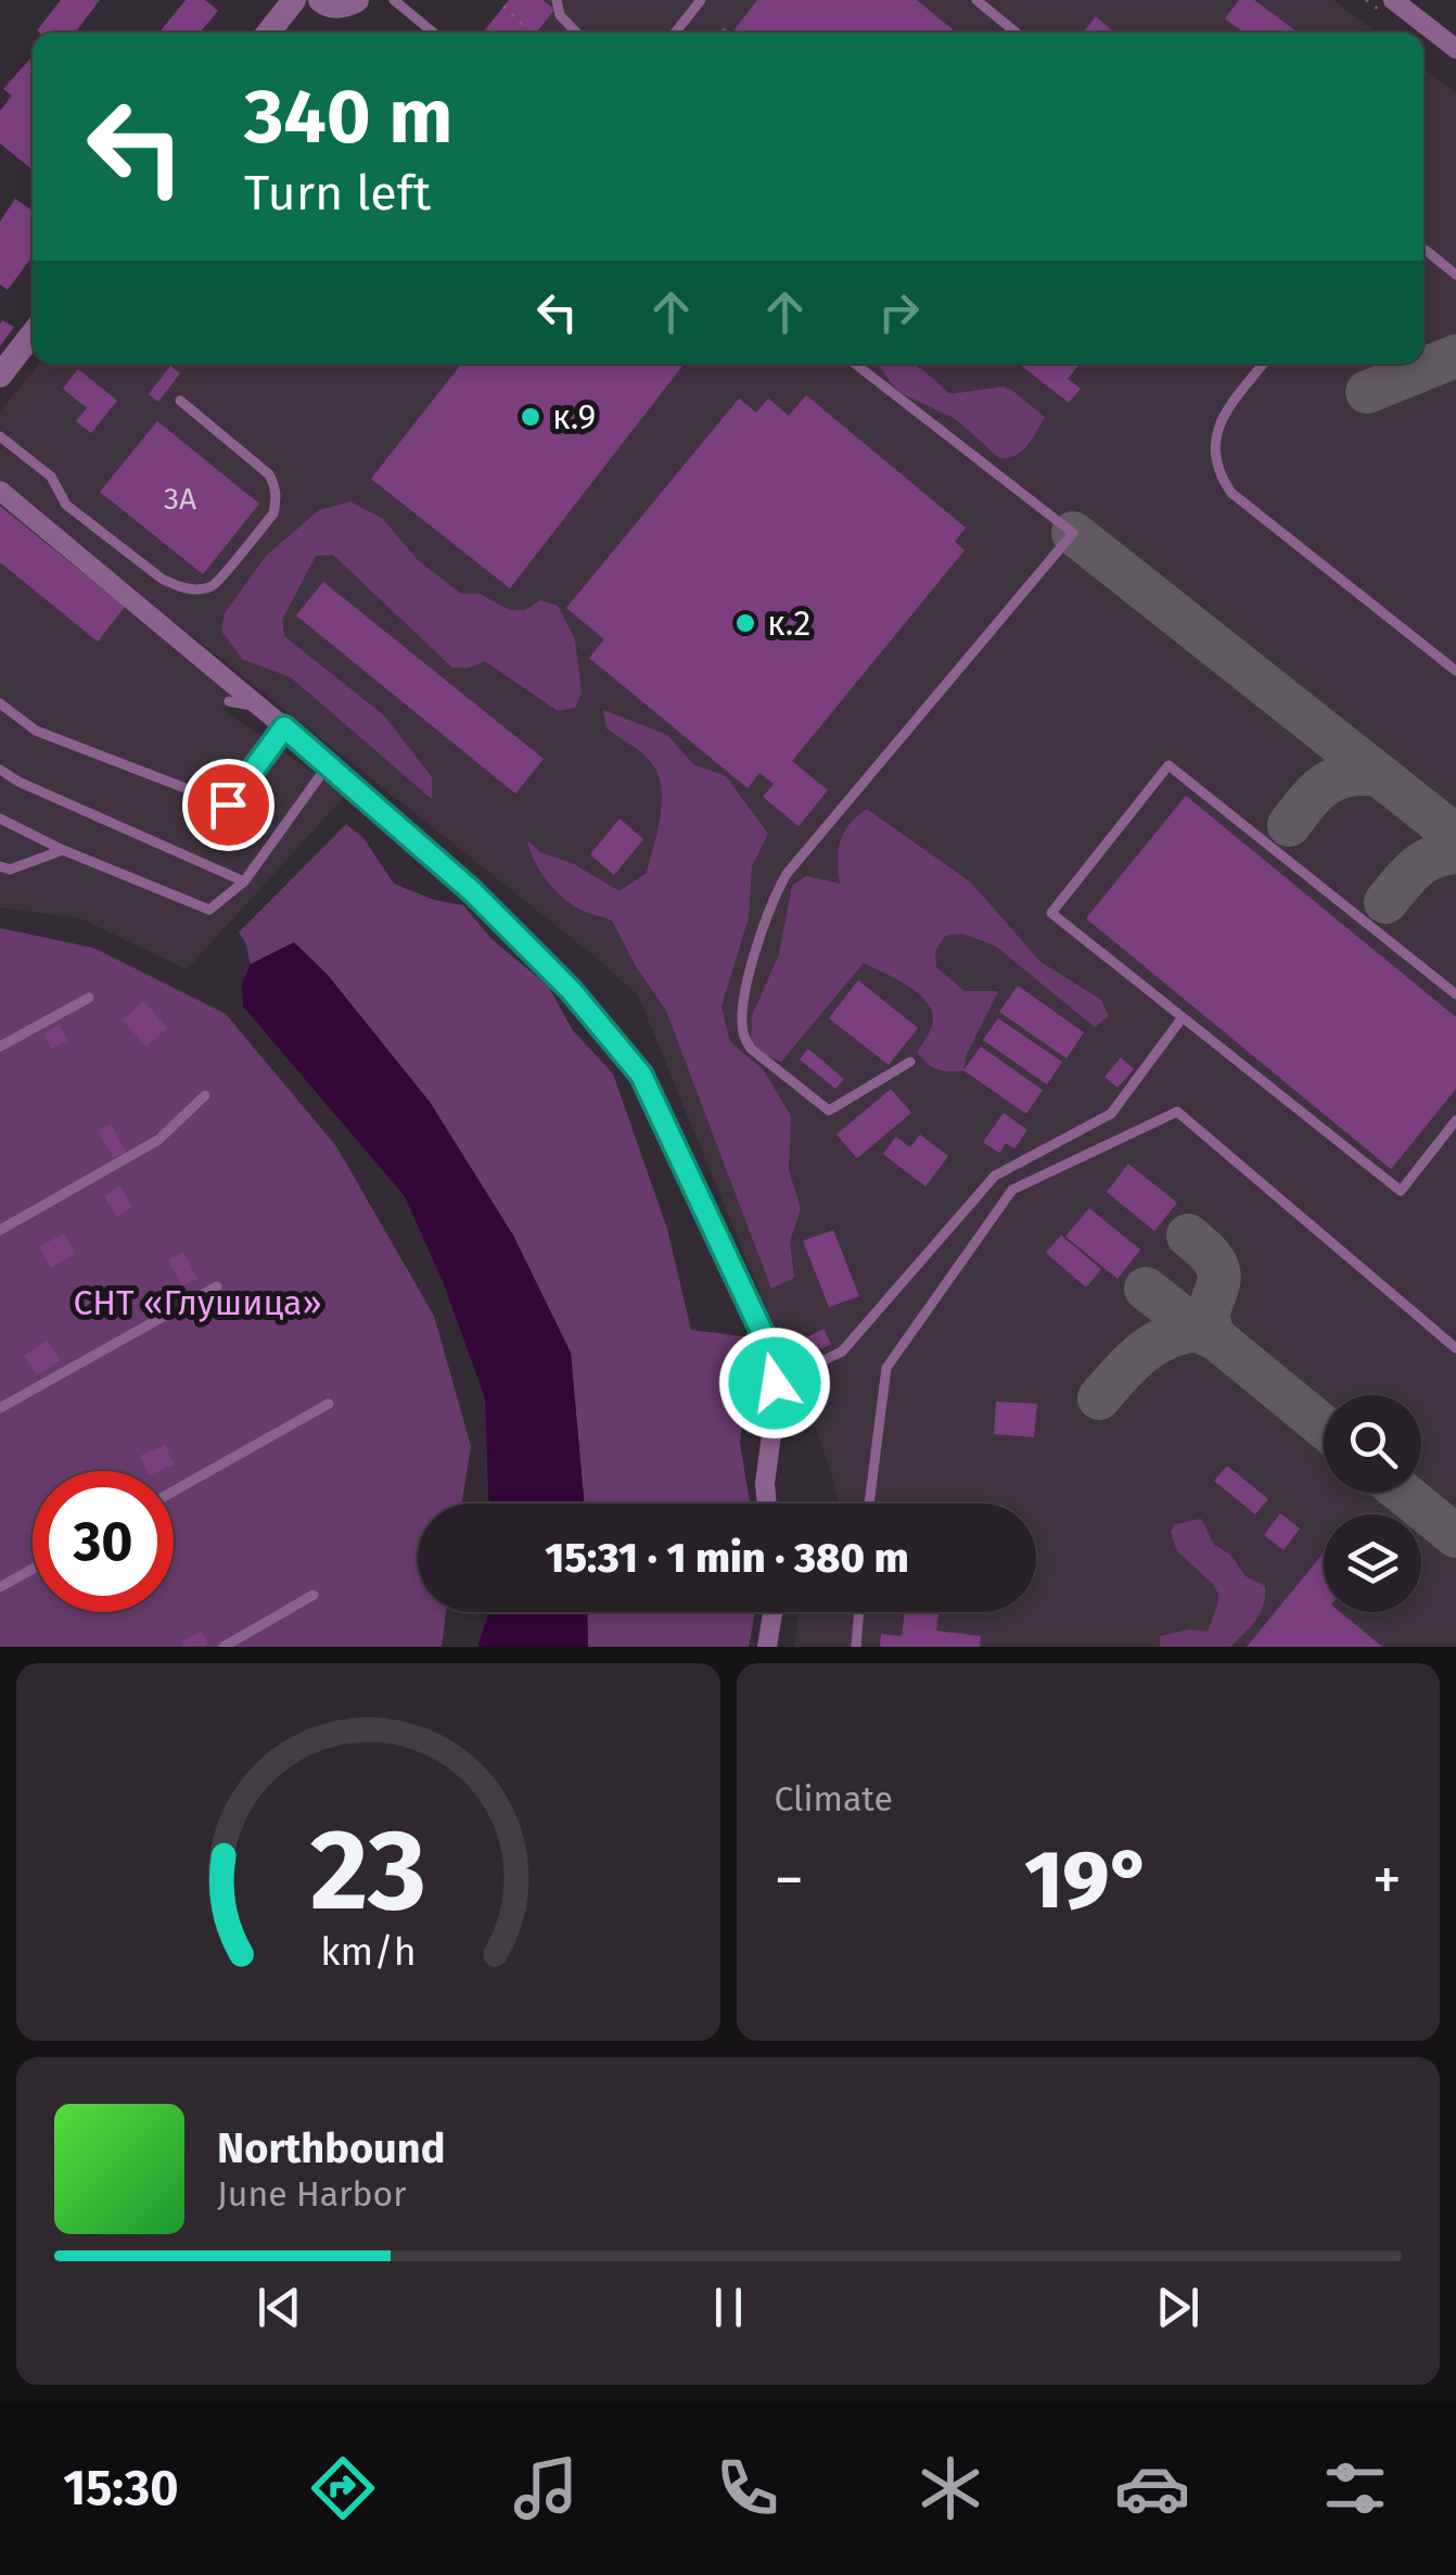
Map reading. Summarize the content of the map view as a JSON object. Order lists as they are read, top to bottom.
{
  "parks": ["СНТ «Глушица»"],
  "places": ["к.9", "к.2"],
  "house_numbers": ["3А"],
  "page": {
    "turn": ["340 m", "Turn left"],
    "limit": "30",
    "trip": "15:31 · 1 min · 380 m",
    "tile": "Climate",
    "heat": ["−", "19°", "+"],
    "song": ["Northbound", "June Harbor"],
    "tabs": "15:30",
    "gauge": ["23", "km/h"]
  }
}
